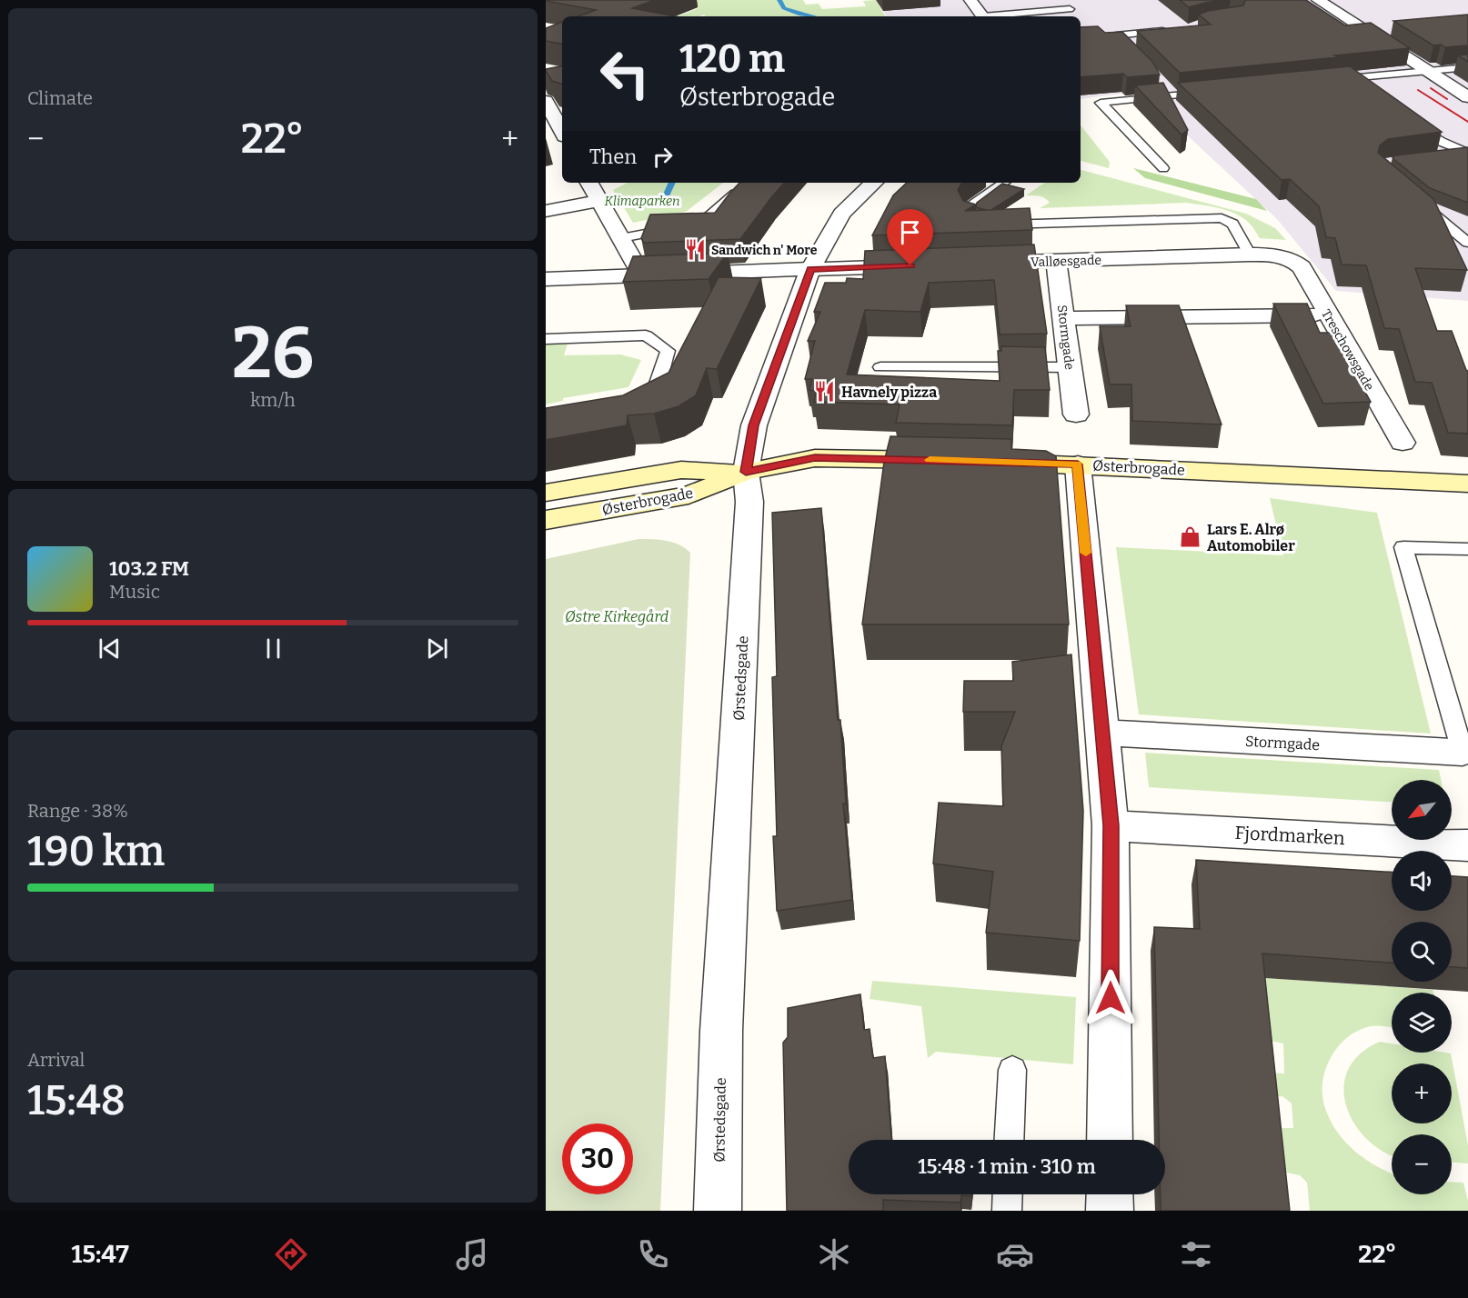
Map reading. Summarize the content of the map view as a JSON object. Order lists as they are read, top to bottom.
{
  "streets": {
    "main road": ["Østerbrogade"],
    "street": [
      "Valløesgade",
      "Stormgade",
      "Treschowsgade",
      "Ørstedsgade",
      "Fjordmarken"
    ]
  },
  "crossings": [
    ["Valløesgade", "Stormgade"],
    ["Valløesgade", "Treschowsgade"],
    ["Østerbrogade", "Ørstedsgade"]
  ],
  "parks": ["Klimaparken", "Østre Kirkegård"],
  "places": {
    "restaurant": ["Sandwich n' More", "Havnely pizza"],
    "shop": ["Lars E. Alrø Automobiler"]
  },
  "north": "bottom left",
  "page": {
    "tile": [
      "Climate",
      ["26", "km/h"],
      ["Range · 38%", "190 km"],
      ["Arrival", "15:48"]
    ],
    "turn": ["120 m", "Østerbrogade"],
    "heat": ["−", "22°", "+"],
    "then": "Then",
    "song": ["103.2 FM", "Music"],
    "map_buttons": ["+", "−"],
    "limit": "30",
    "trip": "15:48 · 1 min · 310 m",
    "tabs": ["15:47", "22°"]
  }
}
